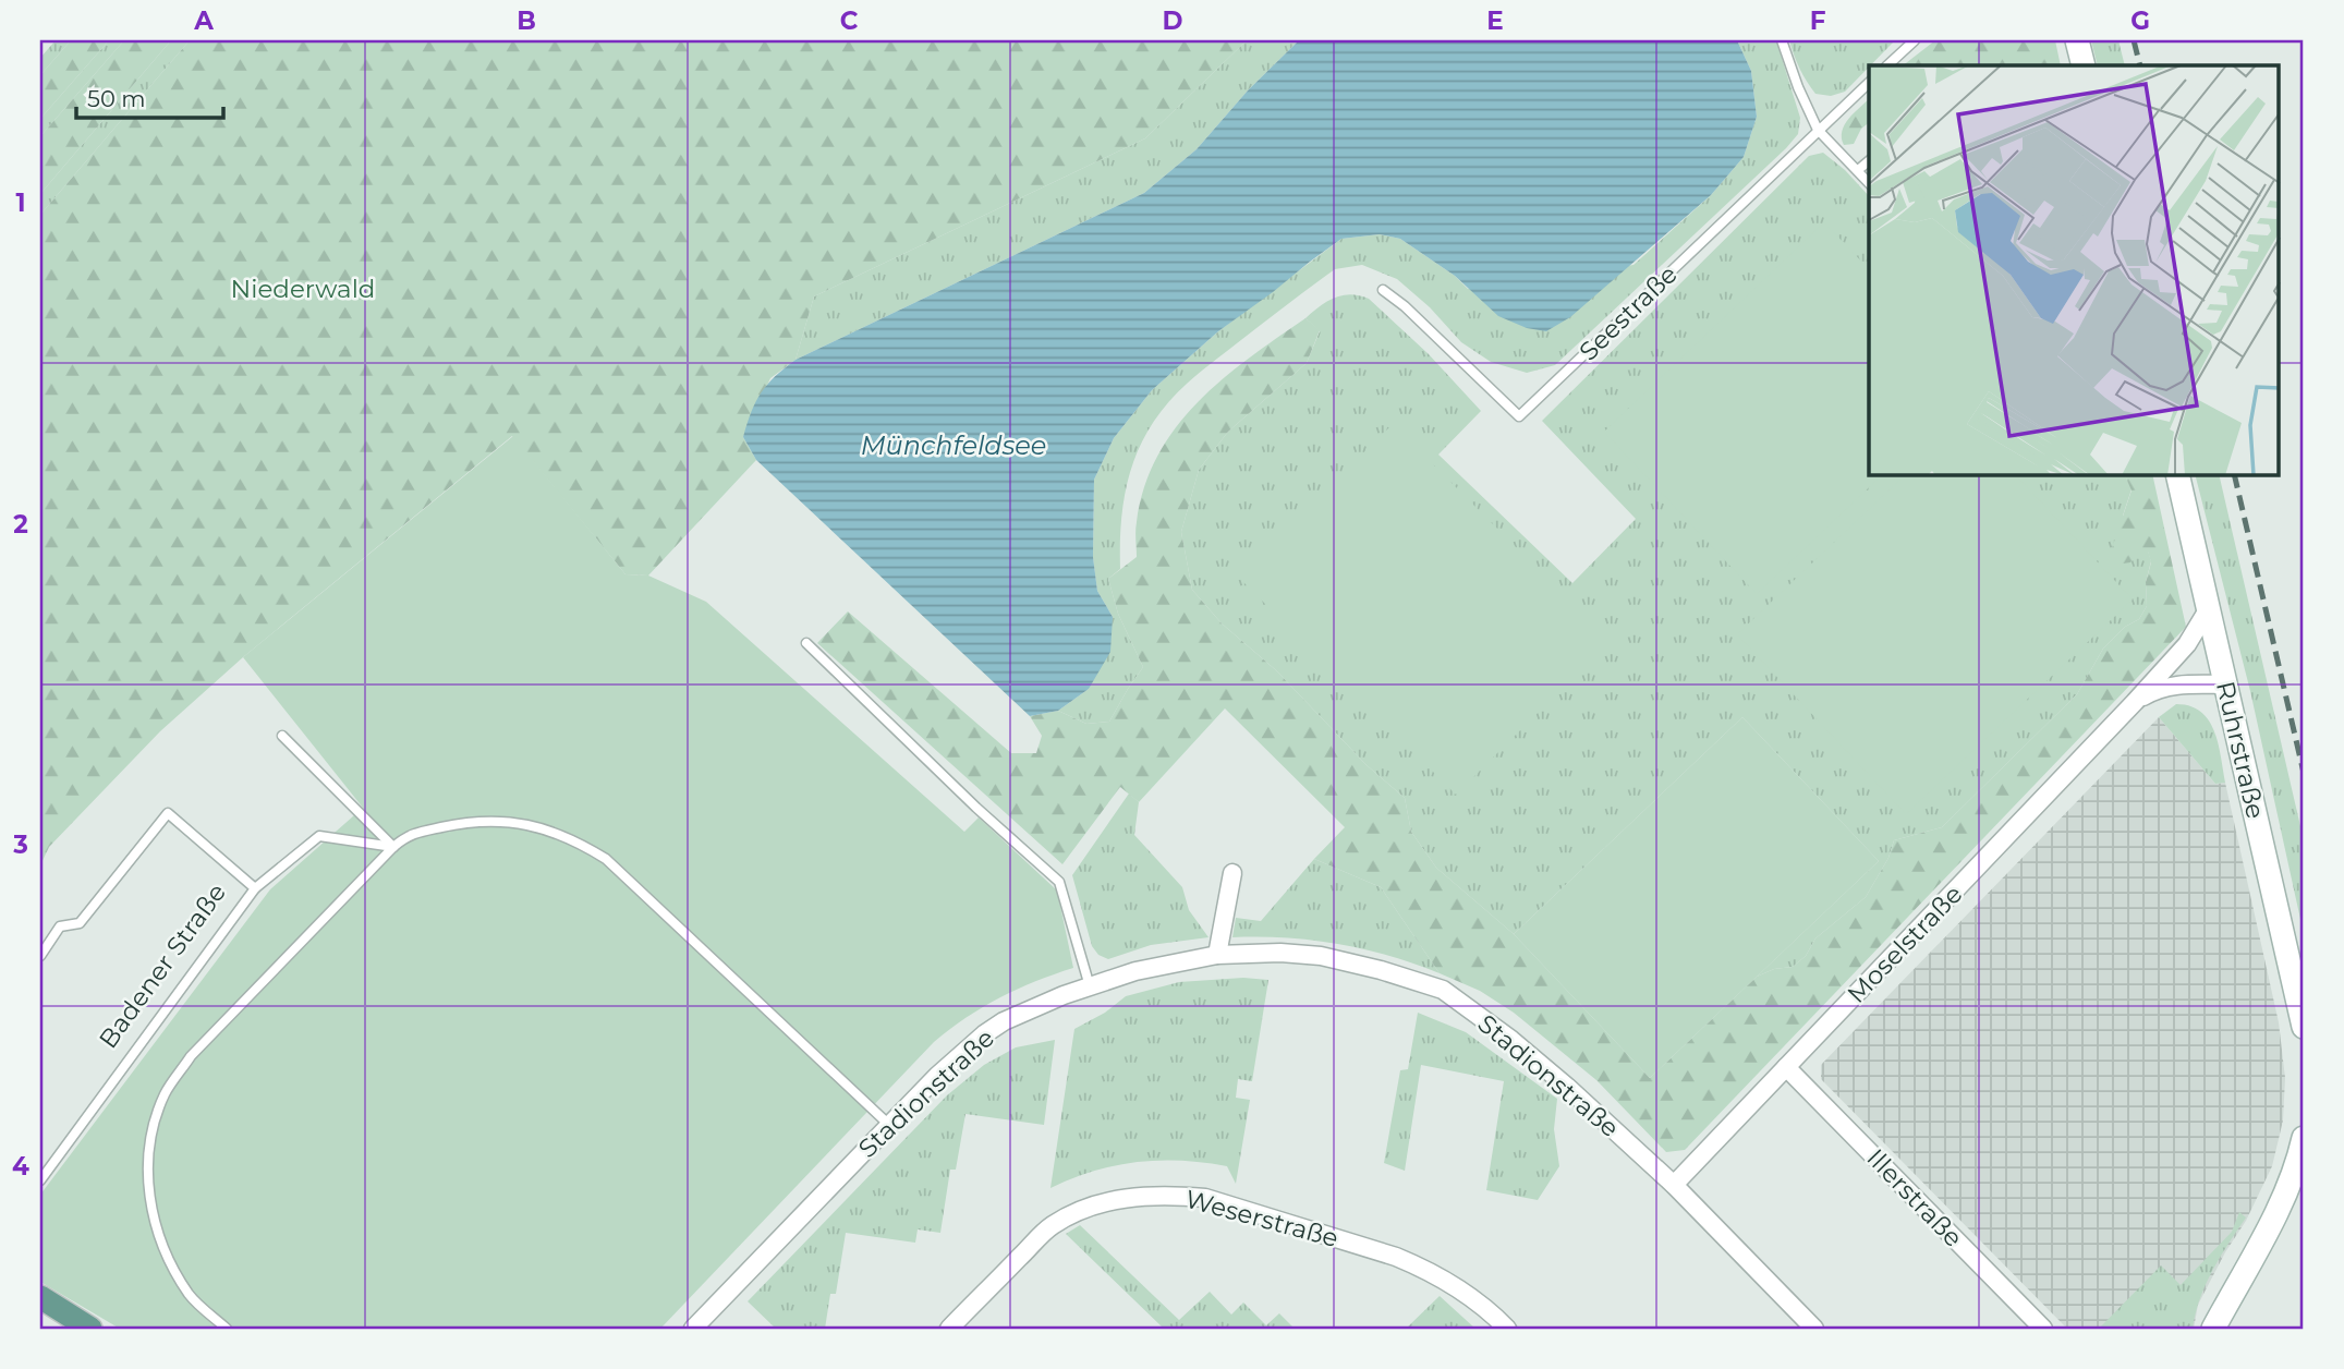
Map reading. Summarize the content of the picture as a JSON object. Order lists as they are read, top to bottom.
{
  "streets": {
    "street": [
      "Ruhrstraße",
      "Moselstraße",
      "Stadionstraße",
      "Illerstraße",
      "Weserstraße"
    ],
    "lane": ["Seestraße", "Badener Straße"]
  },
  "crossings": [
    ["Ruhrstraße", "Moselstraße"],
    ["Moselstraße", "Stadionstraße"],
    ["Moselstraße", "Illerstraße"]
  ],
  "water": ["Münchfeldsee"],
  "parks": ["Niederwald"],
  "scale_bar": "50 m",
  "grid": {
    "columns": [
      "A",
      "B",
      "C",
      "D",
      "E",
      "F",
      "G"
    ],
    "rows": [
      "1",
      "2",
      "3",
      "4"
    ]
  }
}
